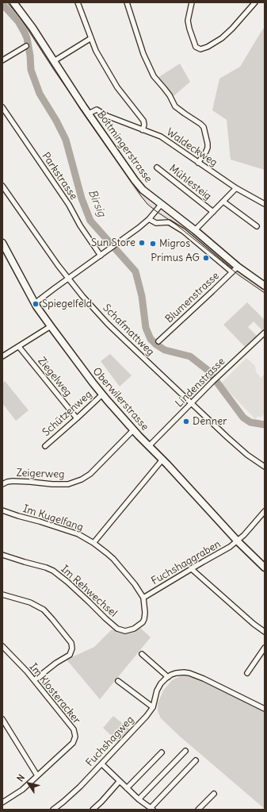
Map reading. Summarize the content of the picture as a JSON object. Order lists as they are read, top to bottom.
{
  "streets": {
    "main road": ["Bottmingerstrasse", "Oberwilerstrasse"],
    "street": [
      "Waldeckweg",
      "Parkstrasse",
      "Mühlesteig",
      "Blumenstrasse",
      "Schafmattweg",
      "Ziegelweg",
      "Lindenstrasse",
      "Schützenweg",
      "Zeigerweg",
      "Im Kugelfang",
      "Fuchshaggraben",
      "Im Rehwechsel",
      "Im Klosteracker",
      "Fuchshagweg"
    ]
  },
  "crossings": [
    ["Bottmingerstrasse", "Waldeckweg"],
    ["Bottmingerstrasse", "Mühlesteig"],
    ["Bottmingerstrasse", "Blumenstrasse"],
    ["Waldeckweg", "Mühlesteig"],
    ["Schafmattweg", "Lindenstrasse"],
    ["Ziegelweg", "Schützenweg"],
    ["Lindenstrasse", "Oberwilerstrasse"],
    ["Oberwilerstrasse", "Schützenweg"],
    ["Oberwilerstrasse", "Zeigerweg"],
    ["Oberwilerstrasse", "Fuchshaggraben"],
    ["Im Kugelfang", "Fuchshaggraben"],
    ["Im Kugelfang", "Im Rehwechsel"]
  ],
  "water": ["Birsig"],
  "places": [
    "Sun Store",
    "Migros",
    "Primus AG",
    "Spiegelfeld",
    "Denner"
  ],
  "north": "top left"
}
